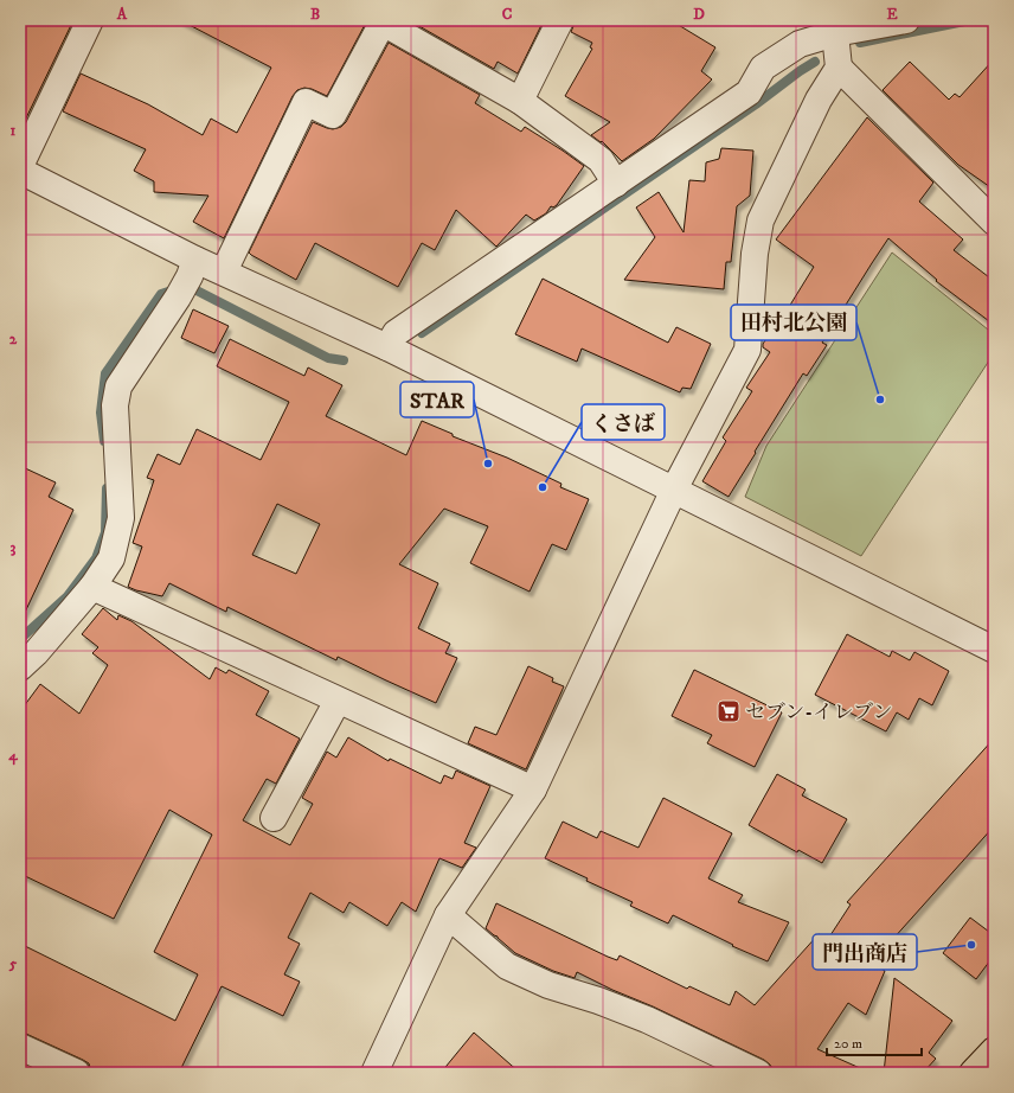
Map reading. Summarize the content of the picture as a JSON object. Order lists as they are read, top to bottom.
{
  "places": {
    "other": [
      "田村北公園",
      "STAR",
      "くさば",
      "門出商店"
    ],
    "supermarket": ["セブン-イレブン"]
  },
  "scale_bar": "20 m",
  "grid": {
    "columns": [
      "A",
      "B",
      "C",
      "D",
      "E"
    ],
    "rows": [
      "1",
      "2",
      "3",
      "4",
      "5"
    ]
  }
}
